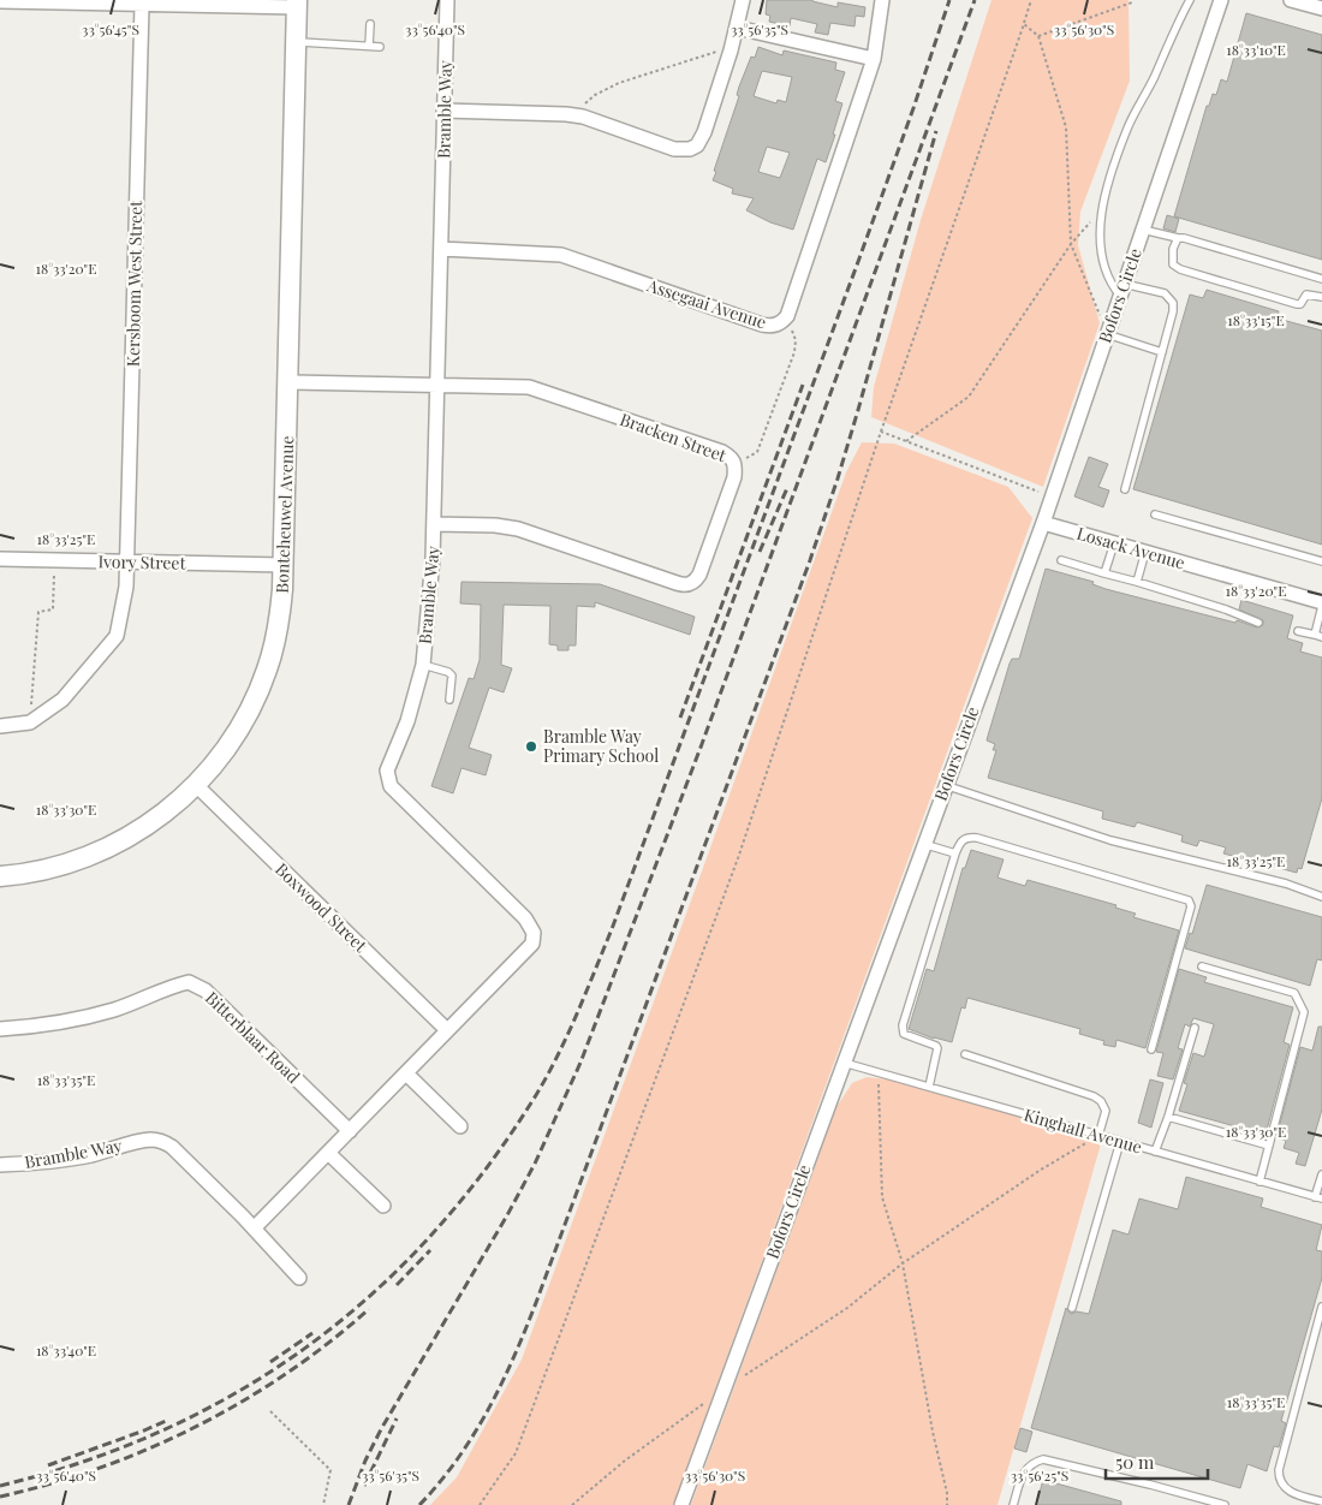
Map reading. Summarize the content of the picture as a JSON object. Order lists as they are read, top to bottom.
{
  "streets": {
    "street": [
      "Bramble Way",
      "Kersboom West Street",
      "Bofors Circle",
      "Assegaai Avenue",
      "Bracken Street",
      "Bonteheuwel Avenue",
      "Losack Avenue",
      "Ivory Street",
      "Boxwood Street",
      "Bitterblaar Road"
    ],
    "lane": ["Kinghall Avenue"]
  },
  "crossings": [
    ["Bramble Way", "Assegaai Avenue"],
    ["Bramble Way", "Bracken Street"],
    ["Bramble Way", "Boxwood Street"],
    ["Bramble Way", "Bitterblaar Road"],
    ["Kersboom West Street", "Ivory Street"],
    ["Bofors Circle", "Losack Avenue"],
    ["Bofors Circle", "Kinghall Avenue"],
    ["Bracken Street", "Bonteheuwel Avenue"],
    ["Bonteheuwel Avenue", "Ivory Street"],
    ["Bonteheuwel Avenue", "Boxwood Street"]
  ],
  "places": ["Bramble Way Primary School"],
  "scale_bar": "50 m",
  "coordinates": [
    "33°56'45\"S",
    "33°56'40\"S",
    "33°56'35\"S",
    "33°56'30\"S",
    "18°33'10\"E",
    "18°33'20\"E",
    "18°33'15\"E",
    "18°33'25\"E",
    "18°33'30\"E",
    "18°33'35\"E",
    "18°33'40\"E",
    "33°56'25\"S"
  ]
}
